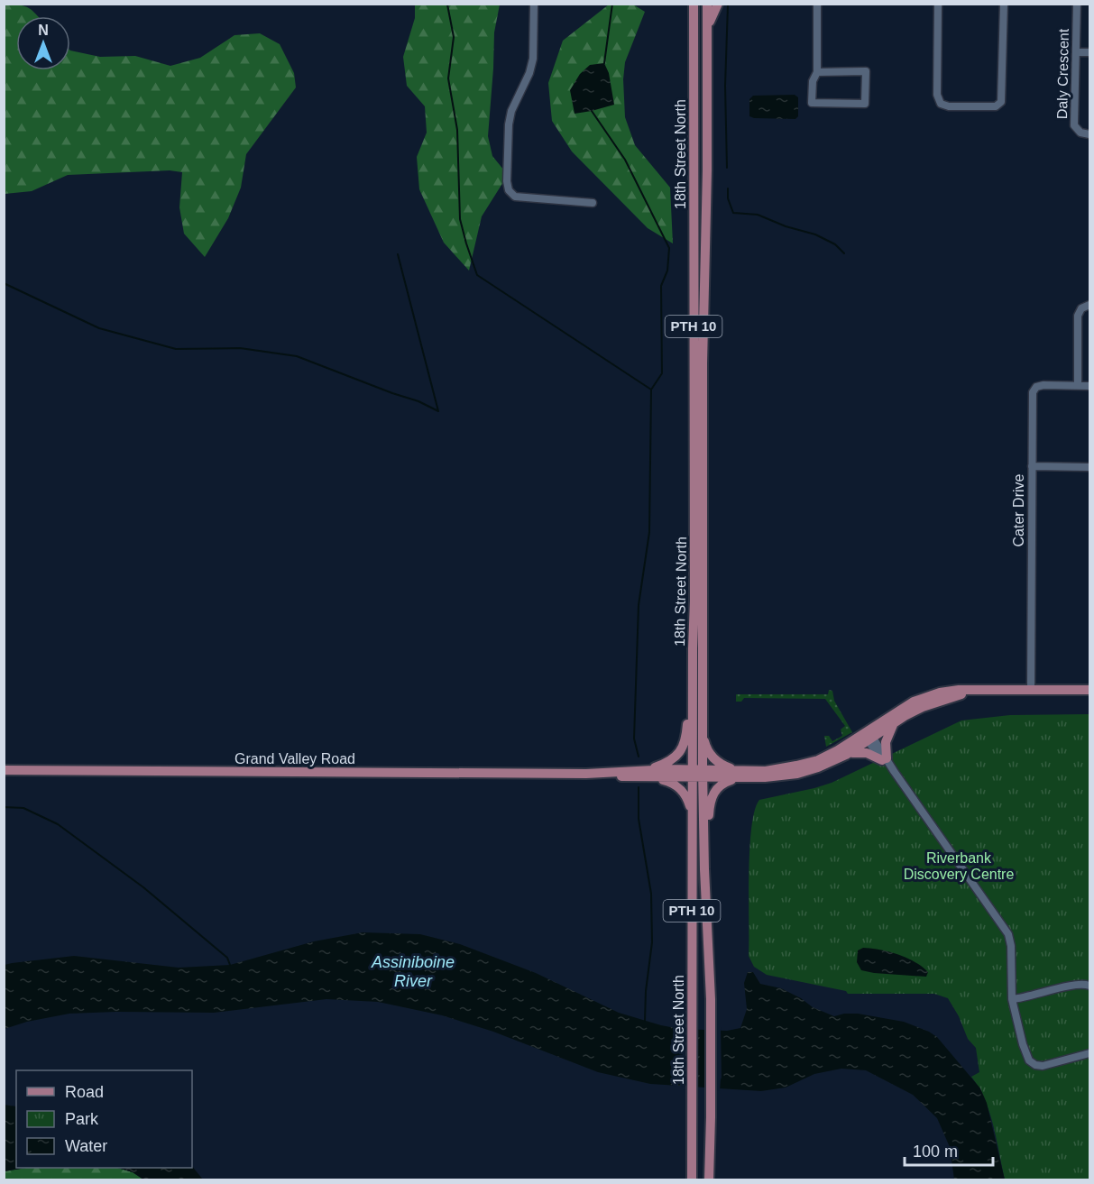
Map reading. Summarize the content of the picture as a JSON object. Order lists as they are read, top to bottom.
{
  "streets": {
    "main road": ["18th Street North", "PTH 10", "Grand Valley Road"],
    "street": ["Daly Crescent", "Cater Drive"]
  },
  "crossings": [
    ["18th Street North", "Grand Valley Road"]
  ],
  "water": ["Assiniboine River"],
  "parks": ["Riverbank Discovery Centre"],
  "legend": ["Road", "Park", "Water"],
  "scale_bar": "100 m",
  "north": "top"
}
